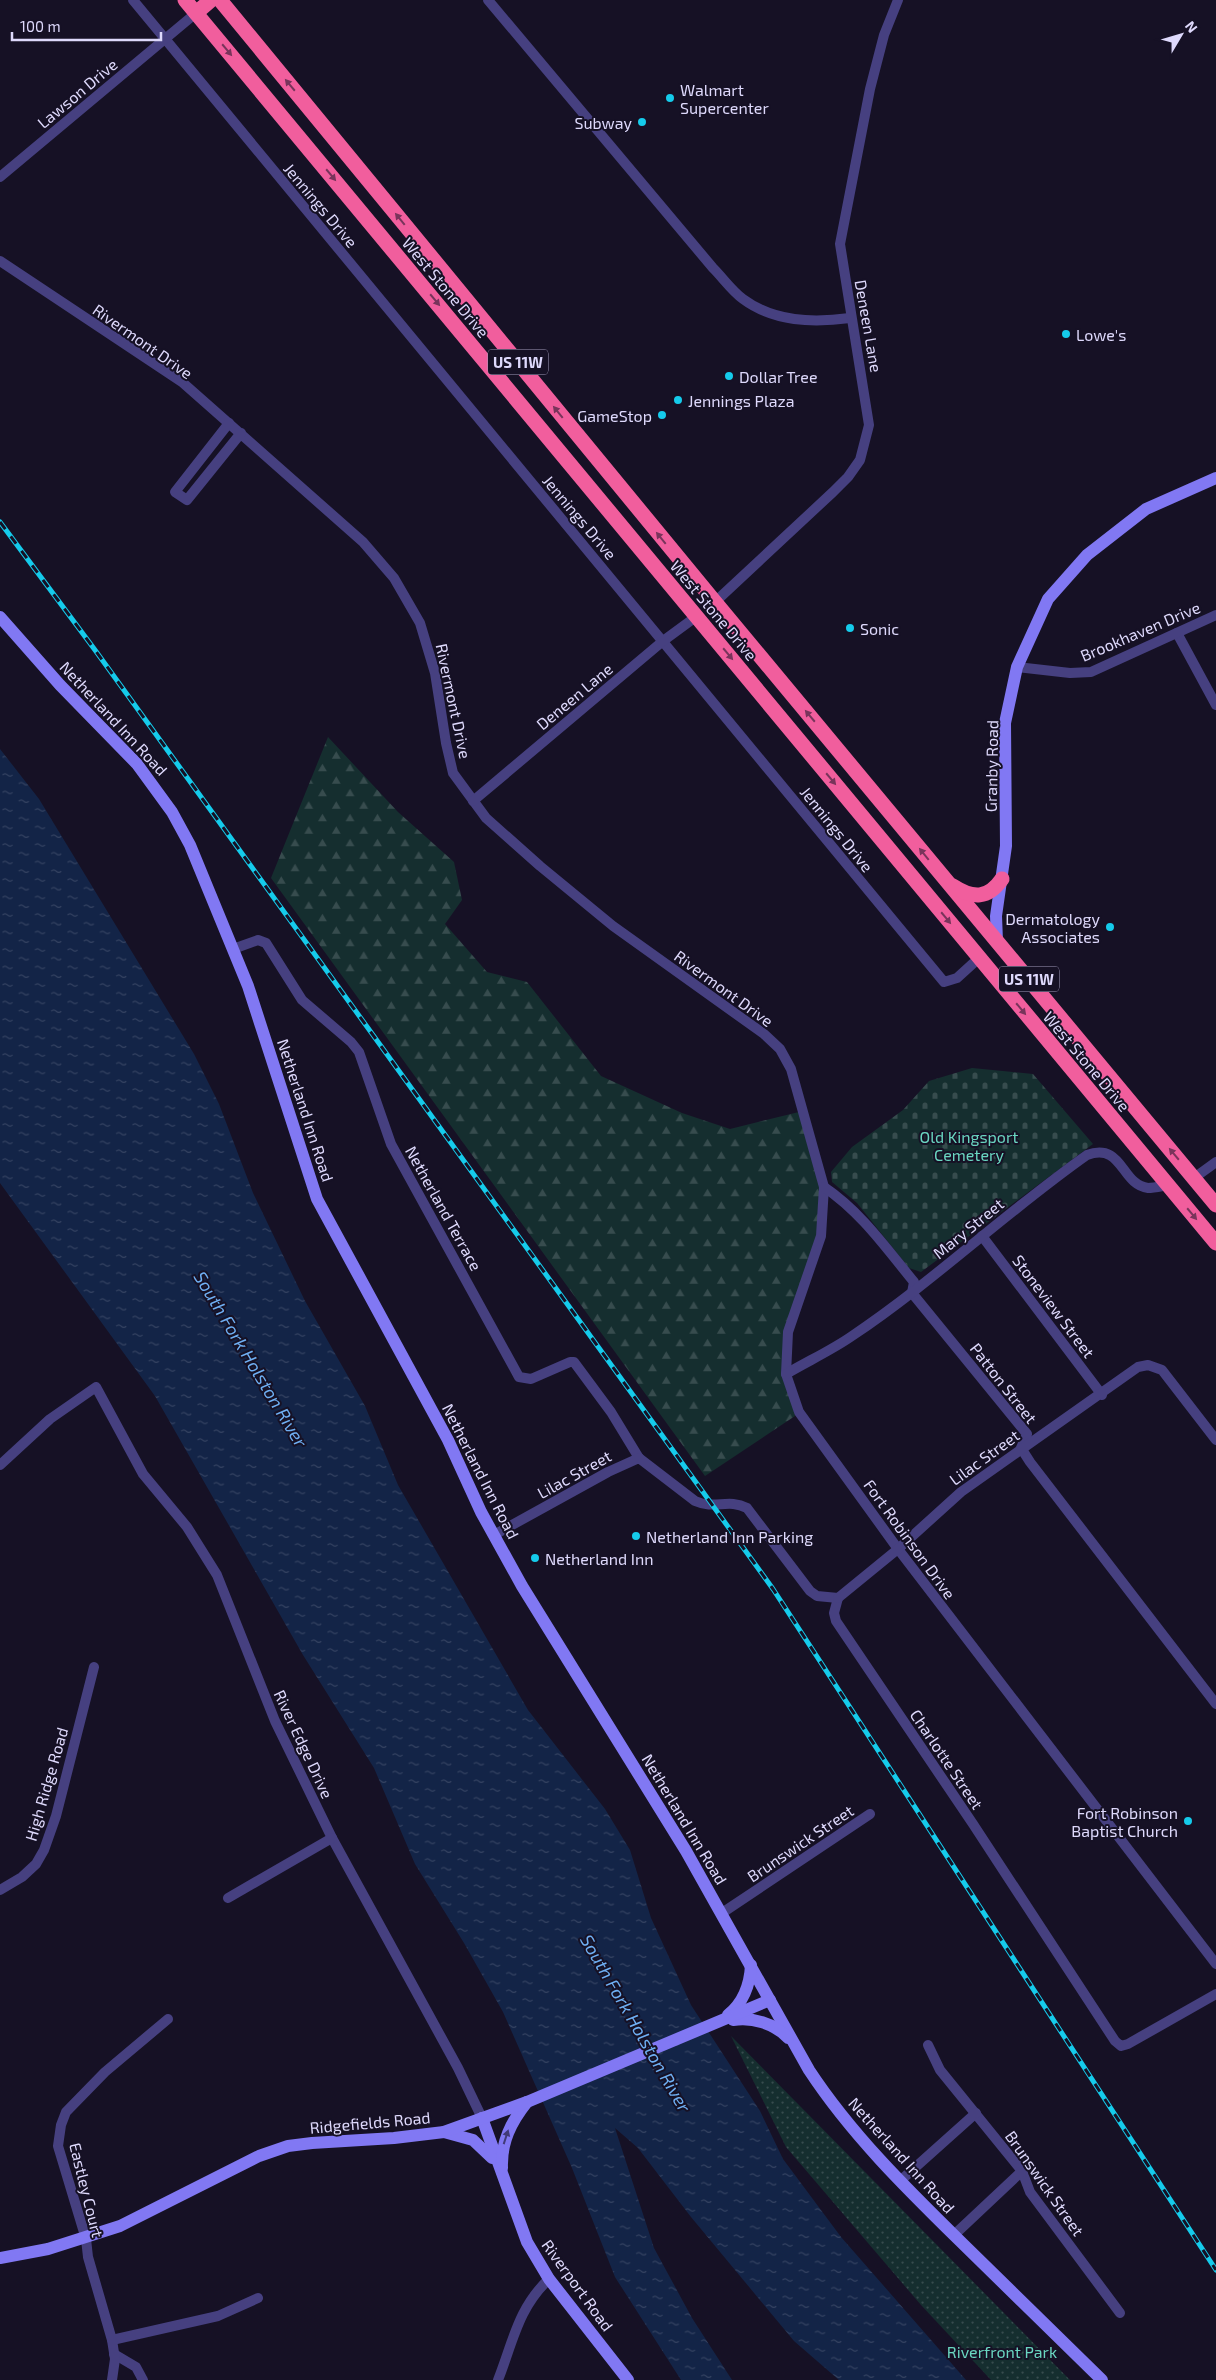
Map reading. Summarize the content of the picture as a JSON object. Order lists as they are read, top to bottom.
{
  "streets": {
    "highway": ["West Stone Drive", "US 11W"],
    "main road": [
      "Netherland Inn Road",
      "Granby Road",
      "Ridgefields Road",
      "Riverport Road"
    ],
    "street": [
      "Lawson Drive",
      "Jennings Drive",
      "Deneen Lane",
      "Rivermont Drive",
      "Brookhaven Drive",
      "Netherland Terrace",
      "Mary Street",
      "Stoneview Street",
      "Patton Street",
      "Lilac Street",
      "Fort Robinson Drive",
      "River Edge Drive",
      "Charlotte Street",
      "High Ridge Road",
      "Brunswick Street",
      "Eastley Court"
    ]
  },
  "crossings": [
    ["Lawson Drive", "Jennings Drive"],
    ["Lawson Drive", "West Stone Drive"],
    ["Jennings Drive", "West Stone Drive"],
    ["Jennings Drive", "Deneen Lane"],
    ["West Stone Drive", "Deneen Lane"],
    ["West Stone Drive", "Granby Road"],
    ["West Stone Drive", "Mary Street"],
    ["Deneen Lane", "Rivermont Drive"],
    ["Rivermont Drive", "Fort Robinson Drive"],
    ["Brookhaven Drive", "Granby Road"],
    ["Netherland Inn Road", "Netherland Terrace"],
    ["Netherland Inn Road", "Lilac Street"],
    ["Netherland Inn Road", "Brunswick Street"],
    ["Netherland Inn Road", "Ridgefields Road"],
    ["Netherland Terrace", "Lilac Street"],
    ["Mary Street", "Stoneview Street"],
    ["Mary Street", "Patton Street"],
    ["Mary Street", "Fort Robinson Drive"],
    ["Stoneview Street", "Lilac Street"],
    ["Patton Street", "Lilac Street"],
    ["Patton Street", "Fort Robinson Drive"],
    ["Lilac Street", "Fort Robinson Drive"],
    ["Lilac Street", "Charlotte Street"],
    ["River Edge Drive", "Ridgefields Road"],
    ["River Edge Drive", "Riverport Road"],
    ["Ridgefields Road", "Eastley Court"],
    ["Ridgefields Road", "Riverport Road"]
  ],
  "water": ["South Fork Holston River"],
  "parks": ["Old Kingsport Cemetery", "Riverfront Park"],
  "places": [
    "Walmart Supercenter",
    "Subway",
    "Lowe's",
    "Dollar Tree",
    "Jennings Plaza",
    "GameStop",
    "Sonic",
    "Dermatology Associates",
    "Netherland Inn Parking",
    "Netherland Inn",
    "Fort Robinson Baptist Church"
  ],
  "scale_bar": "100 m",
  "north": "top right"
}
